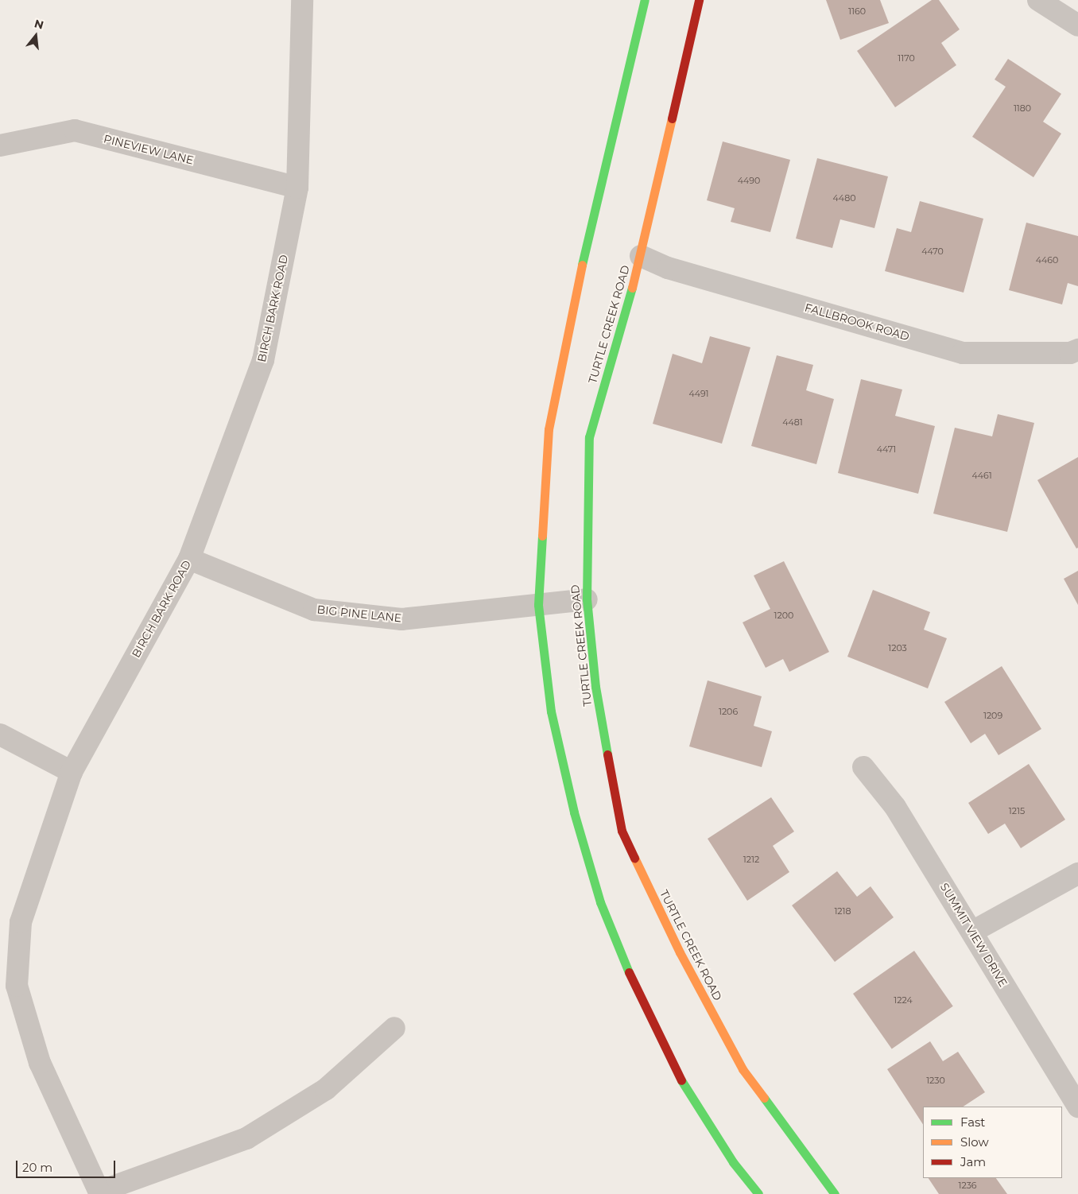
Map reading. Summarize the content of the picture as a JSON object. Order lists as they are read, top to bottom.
{
  "streets": {
    "street": [
      "PINEVIEW LANE",
      "BIRCH BARK ROAD",
      "FALLBROOK ROAD",
      "TURTLE CREEK ROAD",
      "BIG PINE LANE",
      "SUMMIT VIEW DRIVE"
    ]
  },
  "crossings": [
    ["PINEVIEW LANE", "BIRCH BARK ROAD"],
    ["BIRCH BARK ROAD", "BIG PINE LANE"],
    ["FALLBROOK ROAD", "TURTLE CREEK ROAD"],
    ["TURTLE CREEK ROAD", "BIG PINE LANE"]
  ],
  "house_numbers": [
    "1160",
    "1170",
    "1180",
    "4490",
    "4480",
    "4470",
    "4460",
    "4491",
    "4481",
    "4471",
    "4461",
    "1200",
    "1203",
    "1206",
    "1209",
    "1215",
    "1212",
    "1218",
    "1224",
    "1230",
    "1236"
  ],
  "legend": ["Fast", "Slow", "Jam"],
  "scale_bar": "20 m",
  "north": "top"
}
